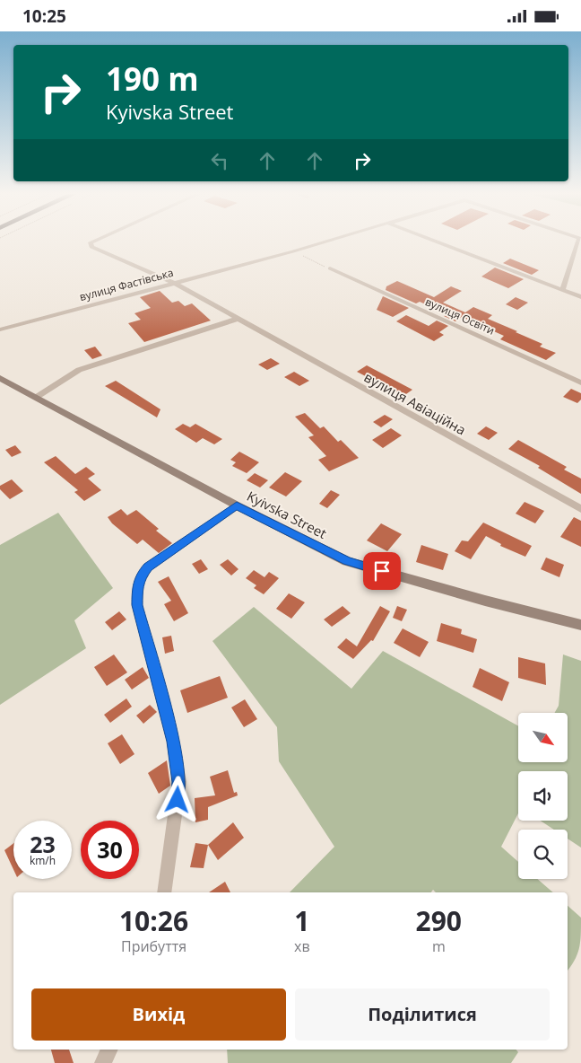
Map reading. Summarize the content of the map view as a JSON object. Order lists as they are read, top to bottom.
{
  "streets": {
    "street": [
      "вулиця Фастівська",
      "вулиця Освіти",
      "вулиця Авіаційна",
      "Kyivska Street"
    ]
  },
  "crossings": [
    ["вулиця Фастівська", "вулиця Авіаційна"]
  ],
  "north": "bottom right",
  "page": {
    "status": "10:25",
    "turn": ["190 m", "Kyivska Street"],
    "speed": "23 km/h",
    "limit": "30",
    "eta": [
      "10:26",
      "Прибуття",
      "1",
      "хв",
      "290",
      "m"
    ],
    "buttons": ["Вихід", "Поділитися"]
  }
}
